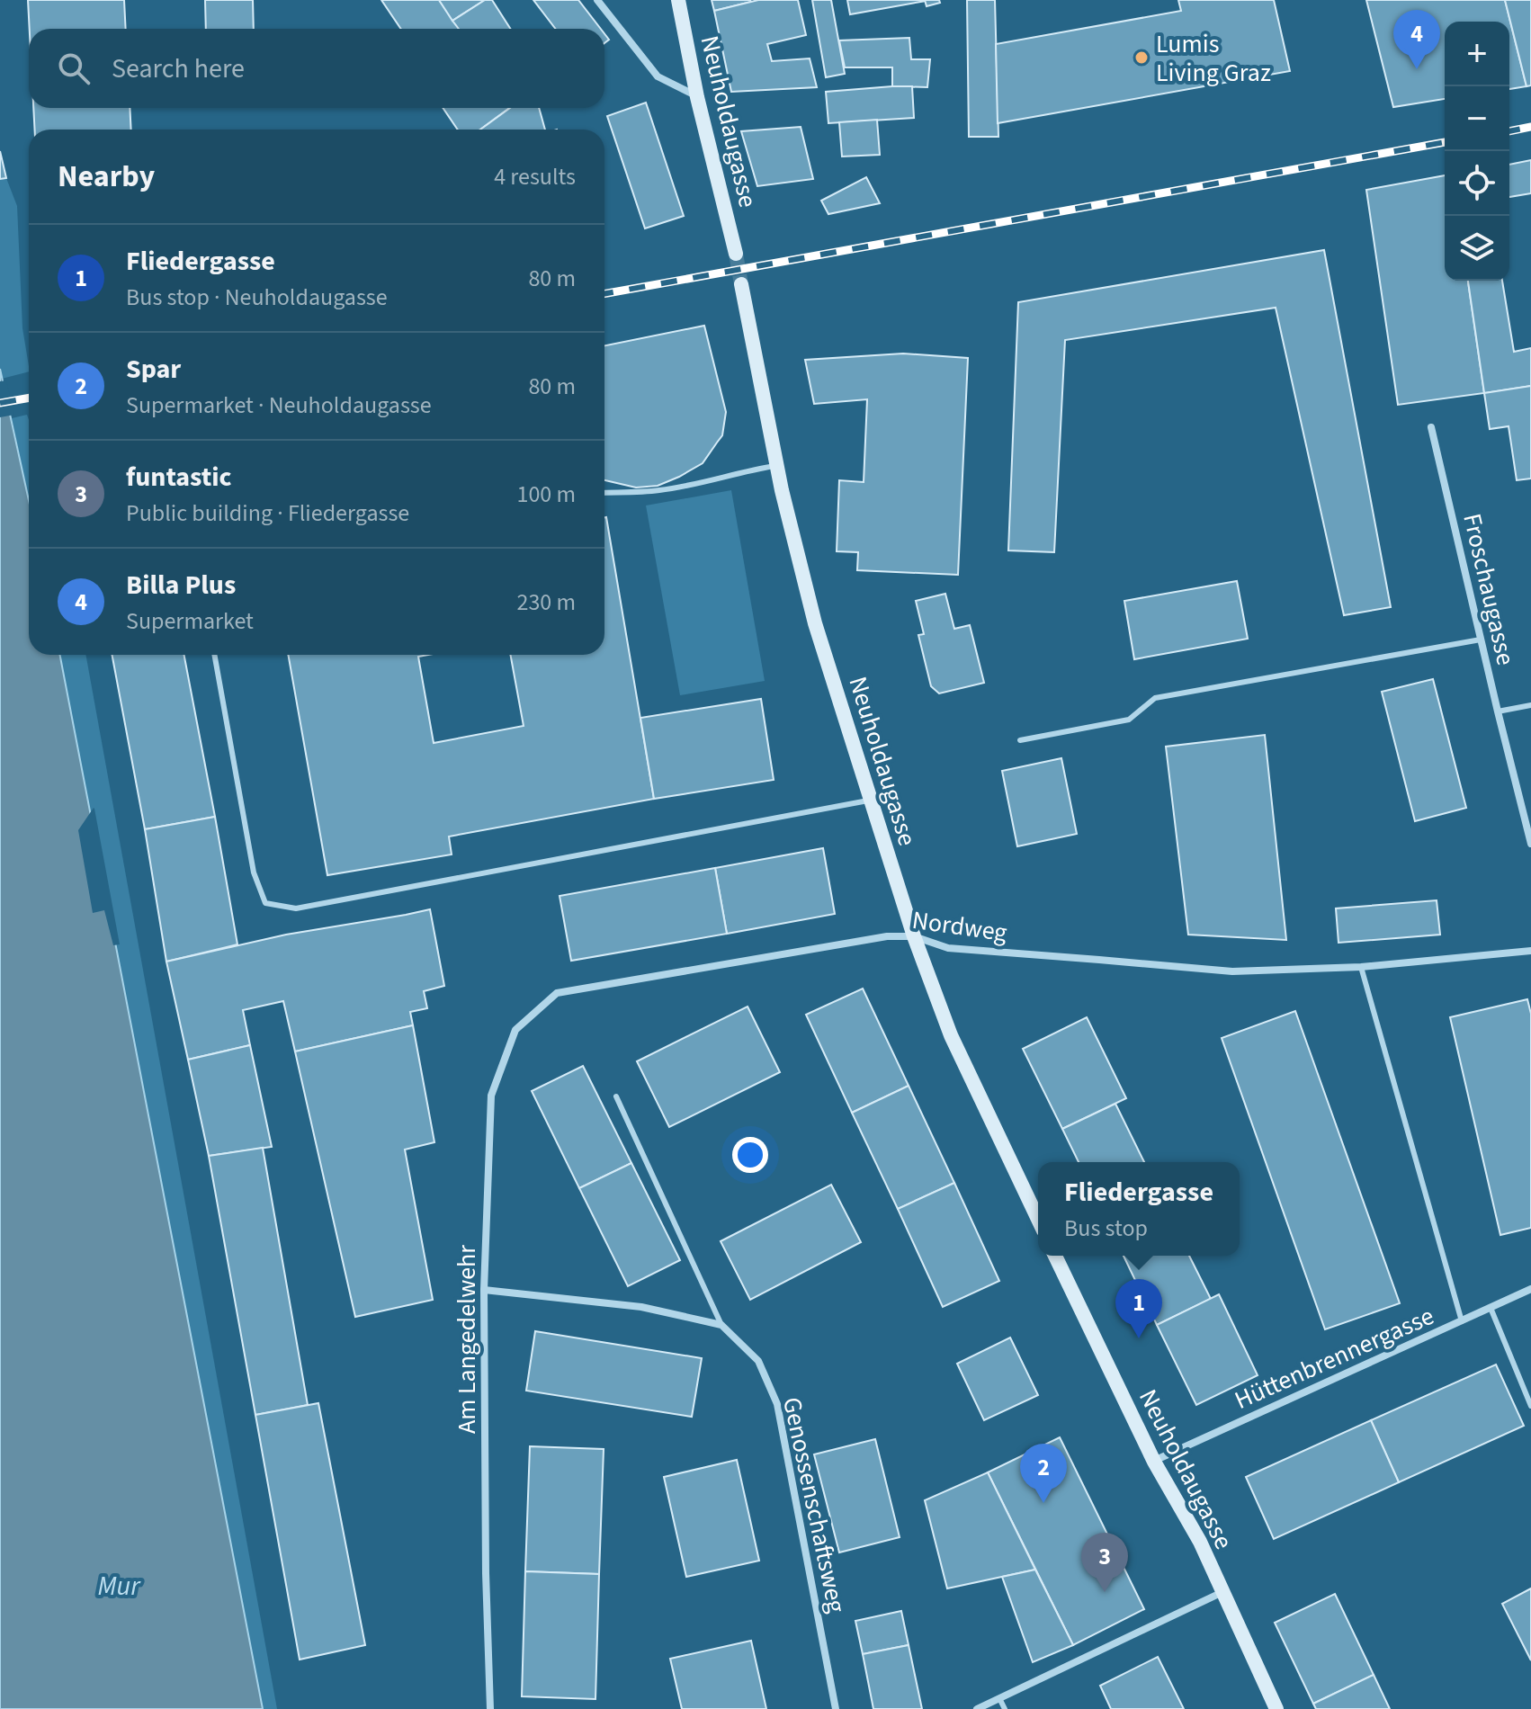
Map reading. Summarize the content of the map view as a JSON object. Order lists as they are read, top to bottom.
{
  "streets": {
    "street": [
      "Neuholdaugasse",
      "Froschaugasse",
      "Nordweg",
      "Am Langedelwehr",
      "Hüttenbrennergasse",
      "Genossenschaftsweg"
    ]
  },
  "crossings": [
    ["Neuholdaugasse", "Nordweg"],
    ["Neuholdaugasse", "Hüttenbrennergasse"],
    ["Nordweg", "Am Langedelwehr"]
  ],
  "water": ["Mur"],
  "places": ["Lumis Living Graz"],
  "page": {
    "pins": [
      "4",
      "1",
      "2",
      "3"
    ],
    "map_buttons": ["+", "−"],
    "search": "Search here",
    "heading": ["Nearby", "4 results"],
    "list": [
      {
        "mark": "1",
        "name": "Fliedergasse",
        "note": "Bus stop · Neuholdaugasse",
        "value": "80 m"
      },
      {
        "mark": "2",
        "name": "Spar",
        "note": "Supermarket · Neuholdaugasse",
        "value": "80 m"
      },
      {
        "mark": "3",
        "name": "funtastic",
        "note": "Public building · Fliedergasse",
        "value": "100 m"
      },
      {
        "mark": "4",
        "name": "Billa Plus",
        "note": "Supermarket",
        "value": "230 m"
      }
    ],
    "popup": ["Fliedergasse", "Bus stop"]
  }
}
